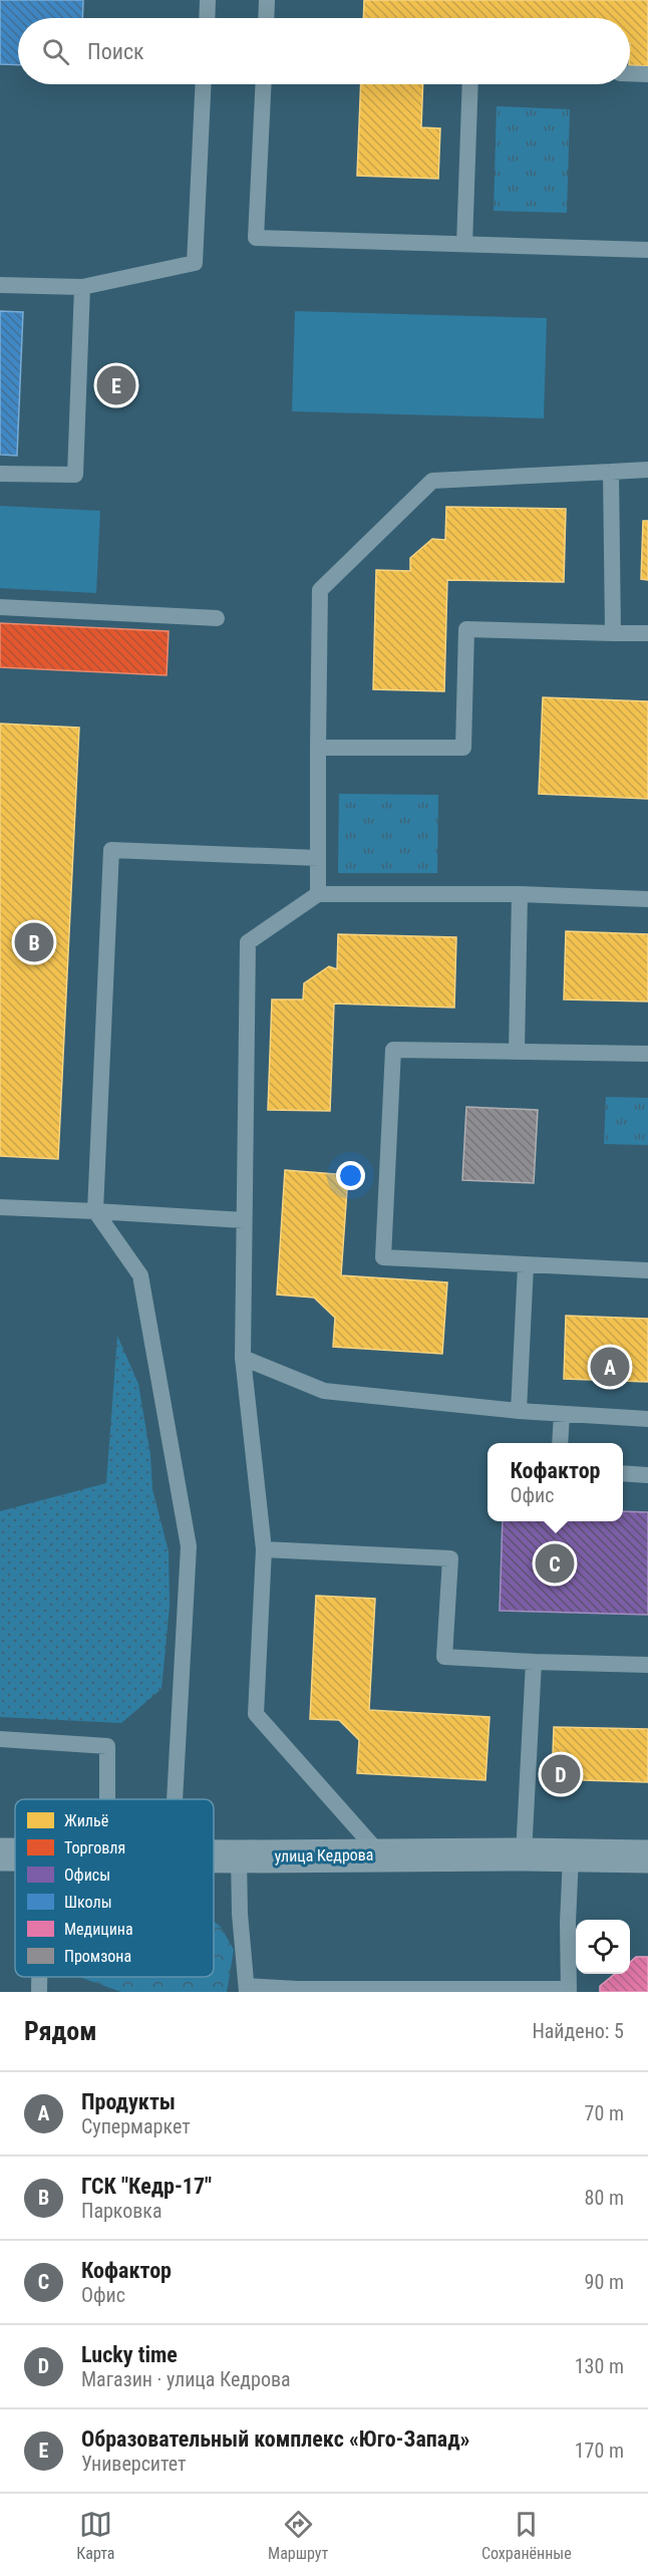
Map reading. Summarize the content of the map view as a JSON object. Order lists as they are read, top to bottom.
{
  "streets": {
    "street": ["улица Кедрова"]
  },
  "legend": [
    "Жильё",
    "Торговля",
    "Офисы",
    "Школы",
    "Медицина",
    "Промзона"
  ],
  "page": {
    "search": "Поиск",
    "pins": [
      "E",
      "B",
      "A",
      "C",
      "D"
    ],
    "popup": ["Кофактор", "Офис"],
    "heading": ["Рядом", "Найдено: 5"],
    "list": [
      {
        "mark": "A",
        "name": "Продукты",
        "note": "Супермаркет",
        "value": "70 m"
      },
      {
        "mark": "B",
        "name": "ГСК \"Кедр-17\"",
        "note": "Парковка",
        "value": "80 m"
      },
      {
        "mark": "C",
        "name": "Кофактор",
        "note": "Офис",
        "value": "90 m"
      },
      {
        "mark": "D",
        "name": "Lucky time",
        "note": "Магазин · улица Кедрова",
        "value": "130 m"
      },
      {
        "mark": "E",
        "name": "Образовательный комплекс «Юго-Запад»",
        "note": "Университет",
        "value": "170 m"
      }
    ],
    "nav": ["Карта", "Маршрут", "Сохранённые"]
  }
}
